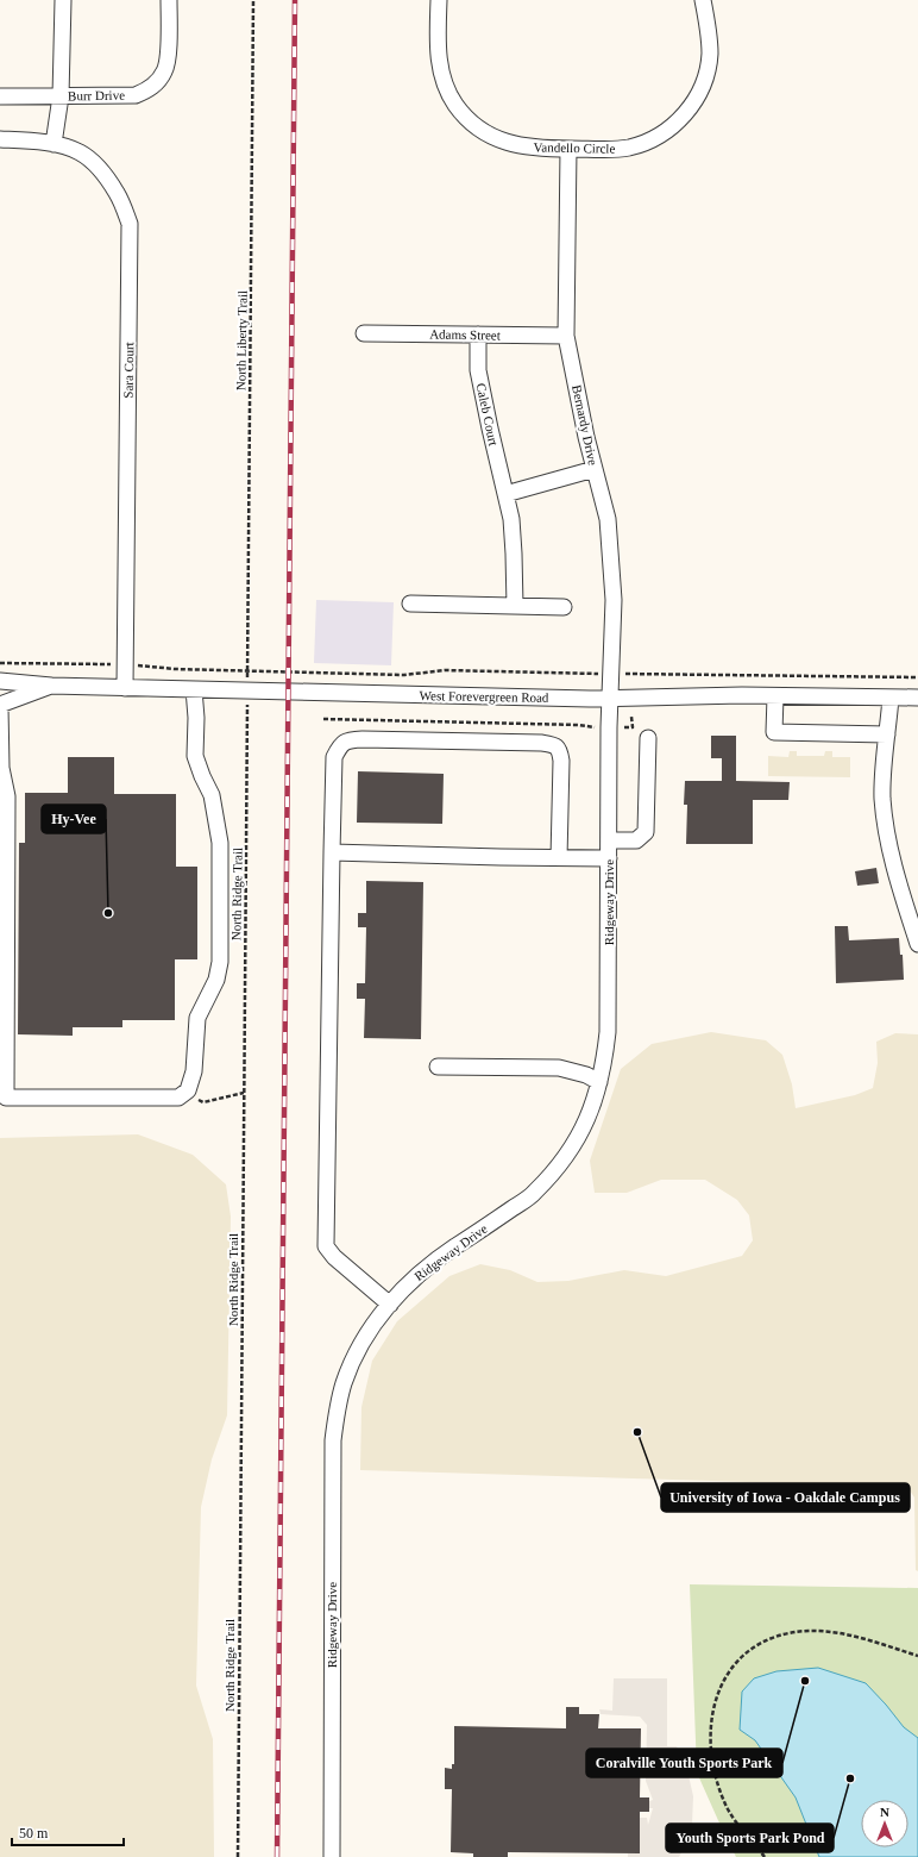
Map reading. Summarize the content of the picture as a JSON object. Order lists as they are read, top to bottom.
{
  "streets": {
    "street": [
      "Burr Drive",
      "Vandello Circle",
      "Adams Street",
      "Sara Court",
      "Caleb Court",
      "Bernardy Drive",
      "West Forevergreen Road",
      "Ridgeway Drive"
    ],
    "path": ["North Liberty Trail", "North Ridge Trail"]
  },
  "crossings": [
    ["Burr Drive", "Sara Court"],
    ["Vandello Circle", "Bernardy Drive"],
    ["Adams Street", "Caleb Court"],
    ["Adams Street", "Bernardy Drive"],
    ["Sara Court", "West Forevergreen Road"],
    ["Bernardy Drive", "West Forevergreen Road"],
    ["Bernardy Drive", "Ridgeway Drive"],
    ["West Forevergreen Road", "Ridgeway Drive"]
  ],
  "places": [
    "Hy-Vee",
    "University of Iowa - Oakdale Campus",
    "Coralville Youth Sports Park",
    "Youth Sports Park Pond"
  ],
  "scale_bar": "50 m",
  "north": "top"
}
